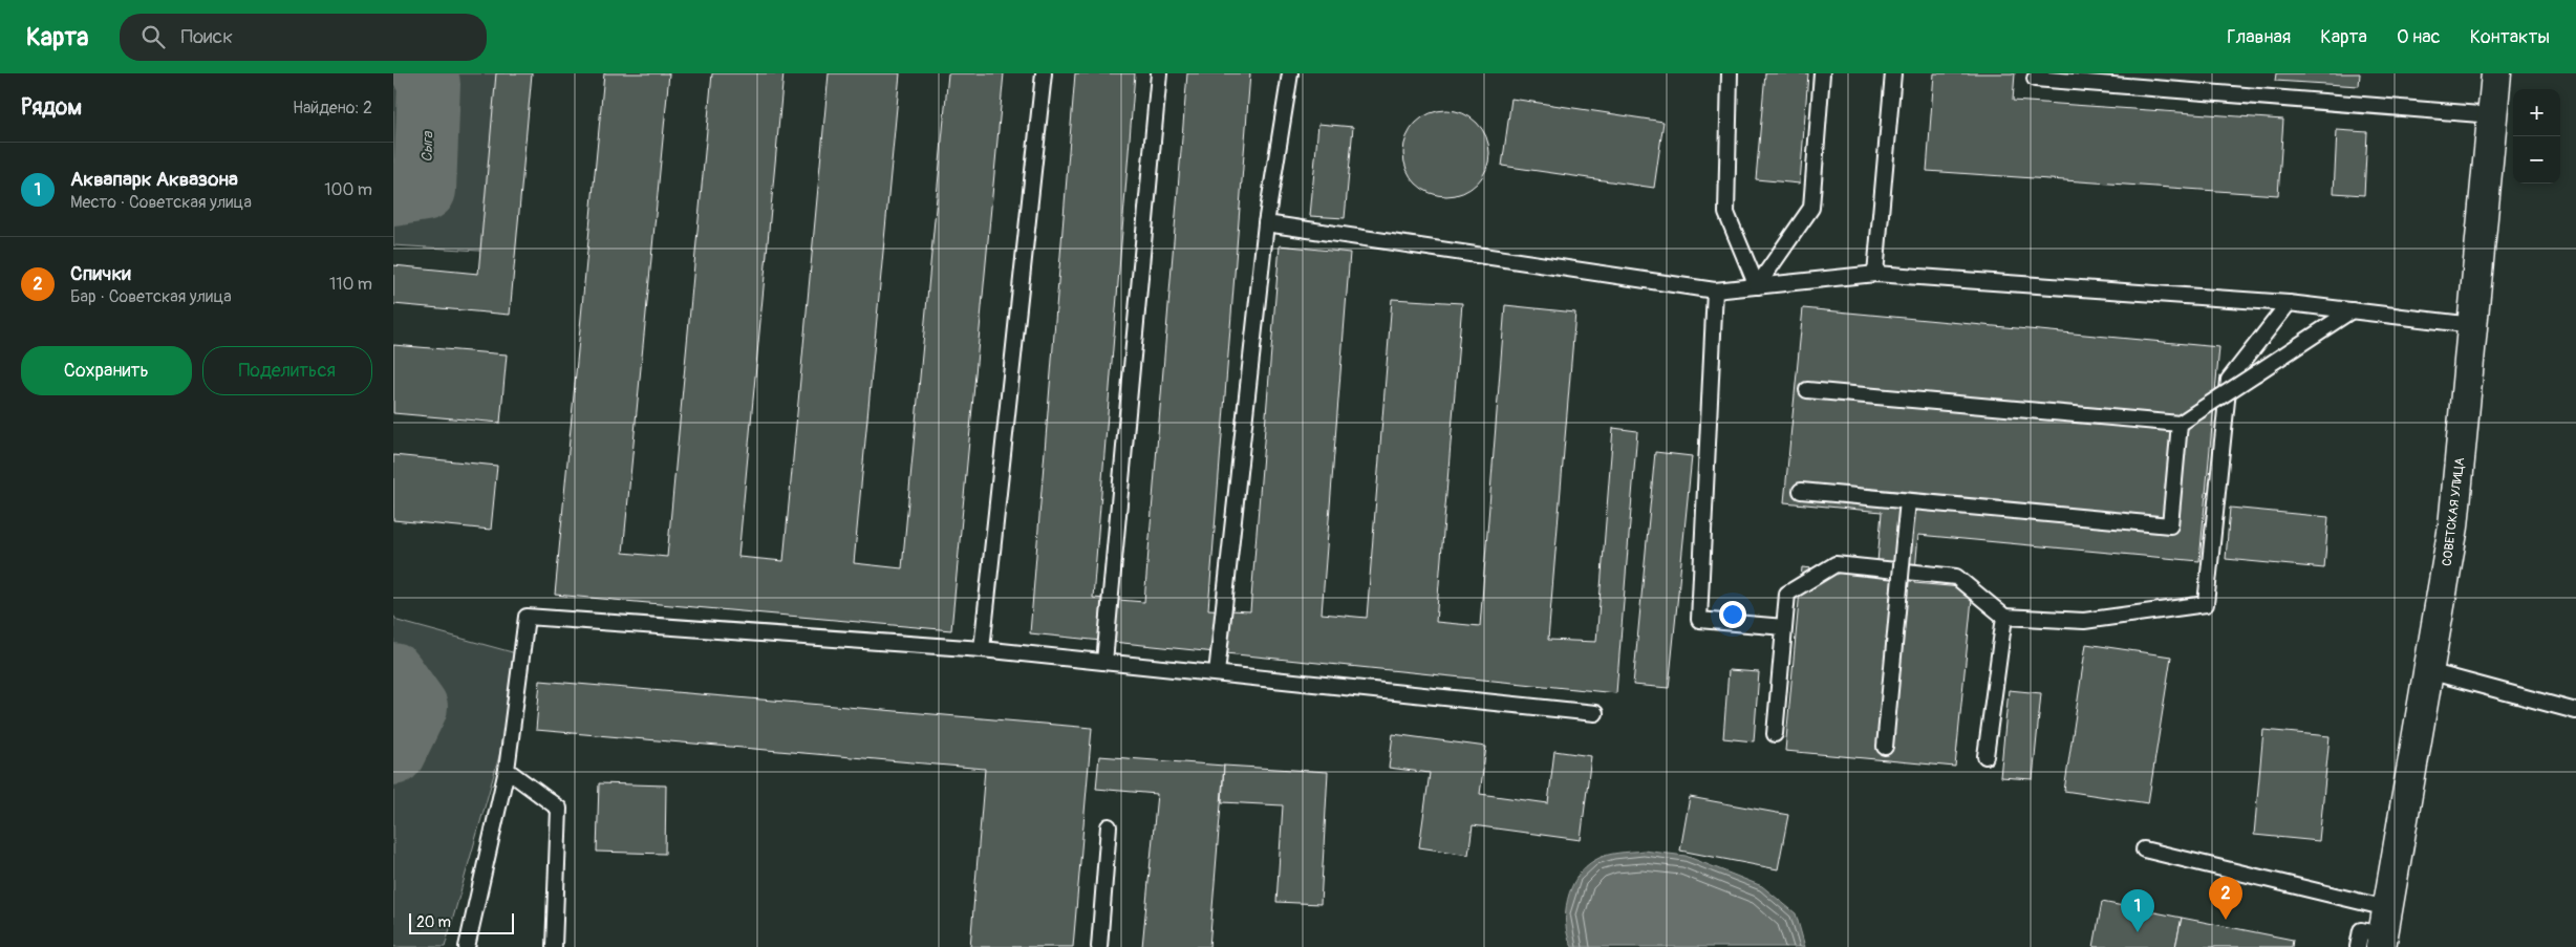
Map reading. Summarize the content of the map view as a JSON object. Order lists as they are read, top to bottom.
{
  "streets": {
    "main road": ["СОВЕТСКАЯ УЛИЦА"]
  },
  "water": ["Сыга"],
  "scale_bar": "20 m",
  "page": {
    "header": "Карта",
    "search": "Поиск",
    "nav": [
      "Главная",
      "Карта",
      "О нас",
      "Контакты"
    ],
    "heading": ["Рядом", "Найдено: 2"],
    "map_buttons": ["+", "−"],
    "list": [
      {
        "mark": "1",
        "name": "Аквапарк Аквазона",
        "note": "Место · Советская улица",
        "value": "100 m"
      },
      {
        "mark": "2",
        "name": "Спички",
        "note": "Бар · Советская улица",
        "value": "110 m"
      }
    ],
    "buttons": ["Сохранить", "Поделиться"],
    "pins": ["2", "1"],
    "scale": "20 m"
  }
}
